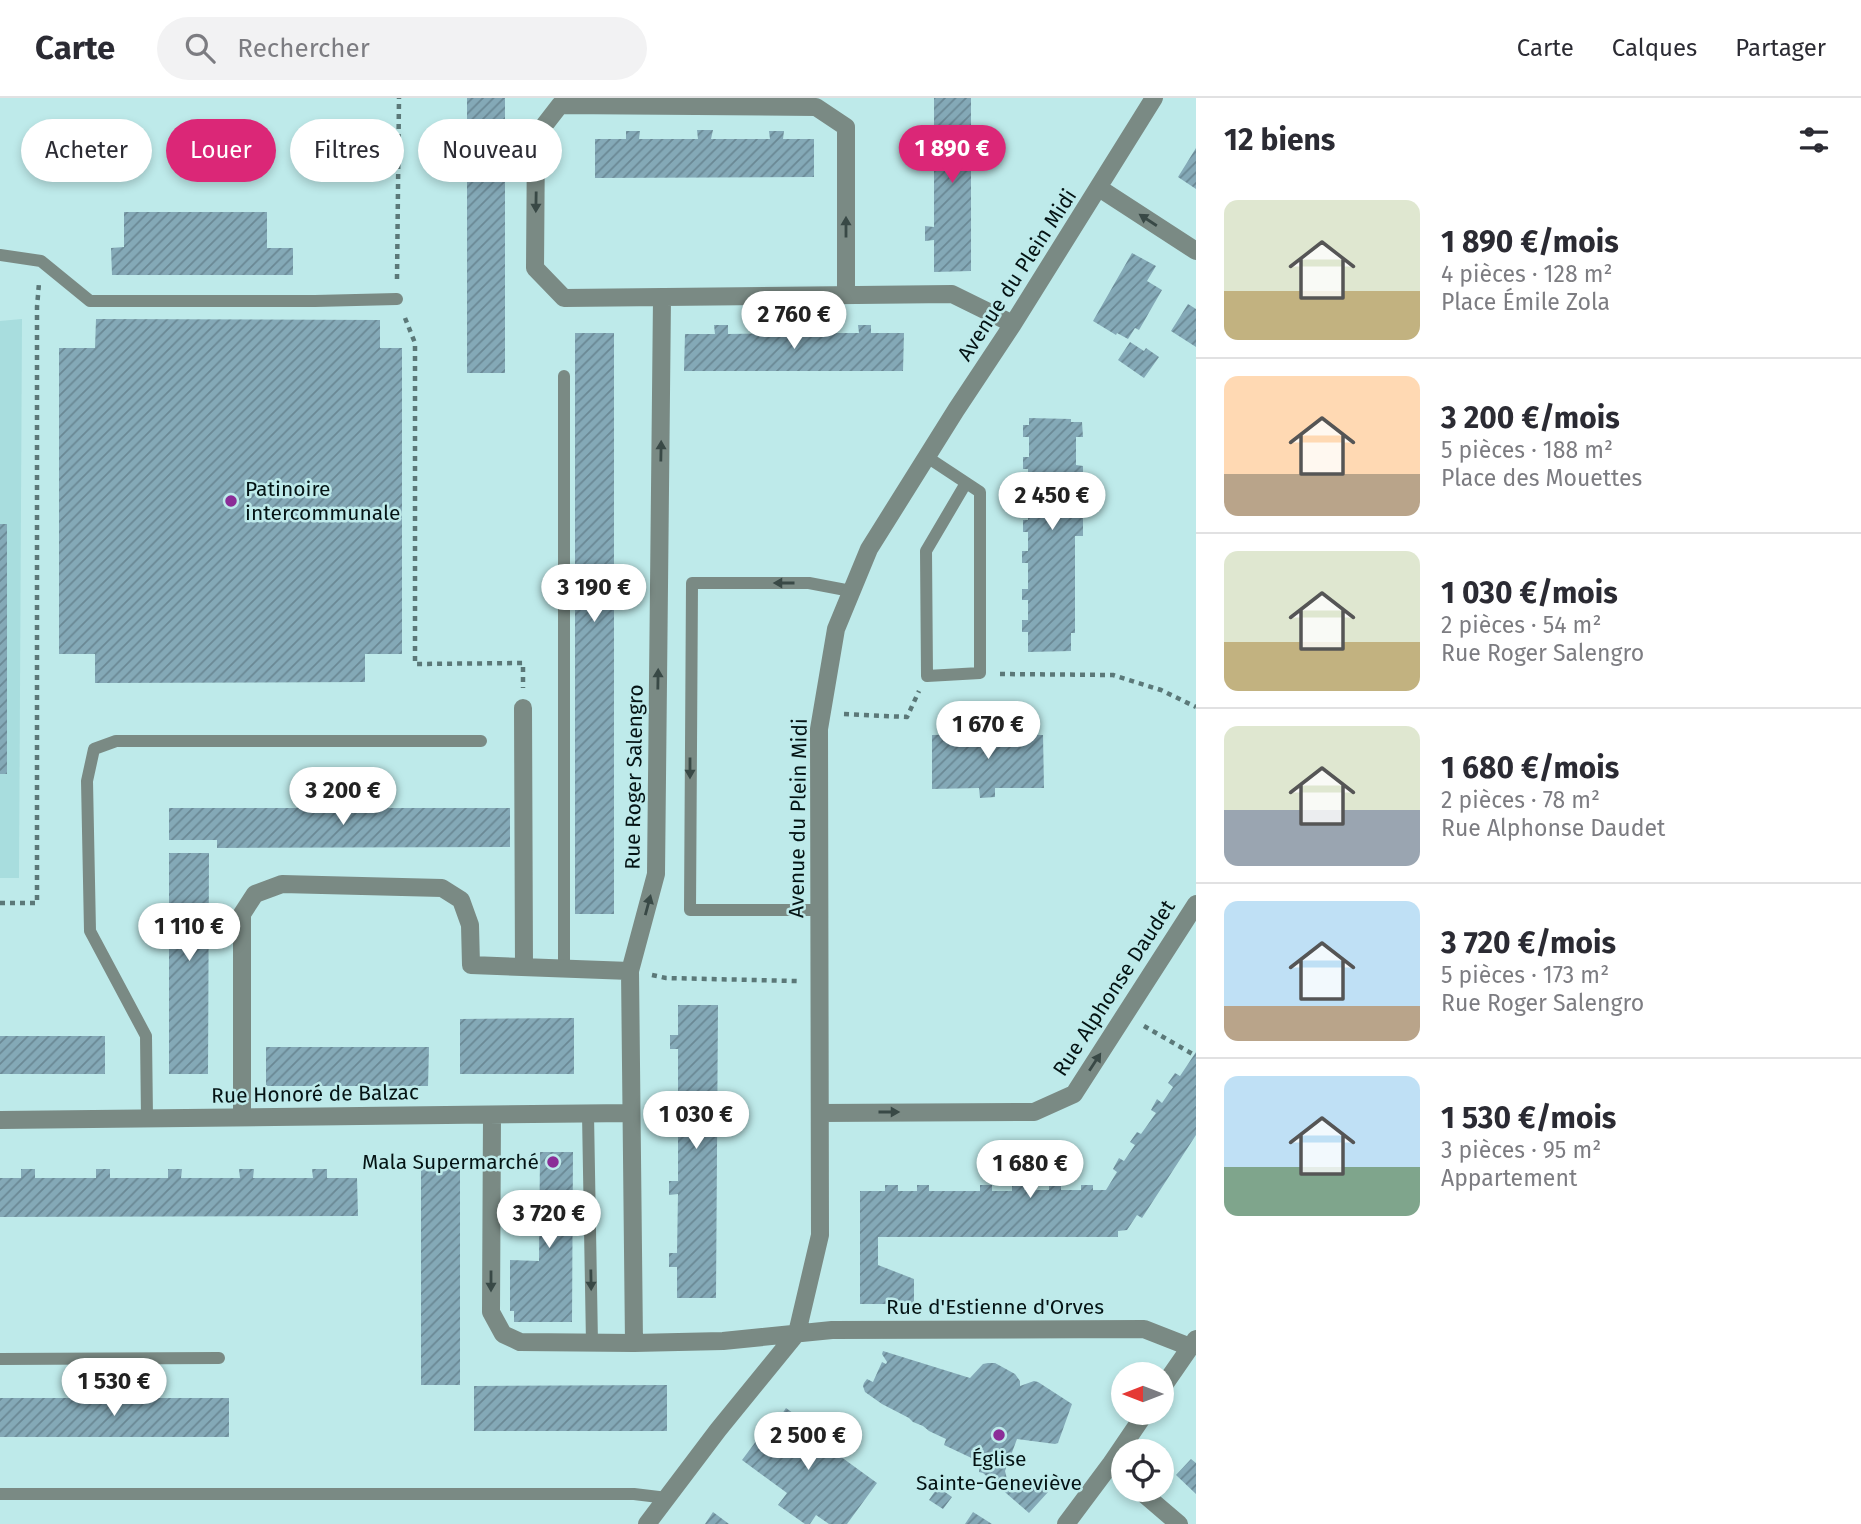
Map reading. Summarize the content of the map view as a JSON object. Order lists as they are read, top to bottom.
{
  "streets": {
    "street": [
      "Avenue du Plein Midi",
      "Rue Roger Salengro",
      "Rue Alphonse Daudet",
      "Rue Honoré de Balzac",
      "Rue d'Estienne d'Orves"
    ]
  },
  "crossings": [
    ["Avenue du Plein Midi", "Rue Alphonse Daudet"],
    ["Avenue du Plein Midi", "Rue d'Estienne d'Orves"],
    ["Rue Roger Salengro", "Rue Honoré de Balzac"]
  ],
  "one_way": ["Rue Alphonse Daudet"],
  "places": ["Patinoire intercommunale", "Mala Supermarché", "Église Sainte-Geneviève"],
  "north": "left",
  "page": {
    "header": "Carte",
    "search": "Rechercher",
    "nav": ["Carte", "Calques", "Partager"],
    "heading": "12 biens",
    "chip": [
      "Acheter",
      "Louer",
      "Filtres",
      "Nouveau"
    ],
    "price": [
      "1 890 €",
      "2 760 €",
      "2 450 €",
      "3 190 €",
      "1 670 €",
      "3 200 €",
      "1 110 €",
      "1 030 €",
      "1 680 €",
      "3 720 €",
      "1 530 €",
      "2 500 €"
    ],
    "list": [
      {
        "name": "1 890 €/mois",
        "note": "4 pièces · 128 m² · Place Émile Zola"
      },
      {
        "name": "3 200 €/mois",
        "note": "5 pièces · 188 m² · Place des Mouettes"
      },
      {
        "name": "1 030 €/mois",
        "note": "2 pièces · 54 m² · Rue Roger Salengro"
      },
      {
        "name": "1 680 €/mois",
        "note": "2 pièces · 78 m² · Rue Alphonse Daudet"
      },
      {
        "name": "3 720 €/mois",
        "note": "5 pièces · 173 m² · Rue Roger Salengro"
      },
      {
        "name": "1 530 €/mois",
        "note": "3 pièces · 95 m² · Appartement"
      }
    ]
  }
}
